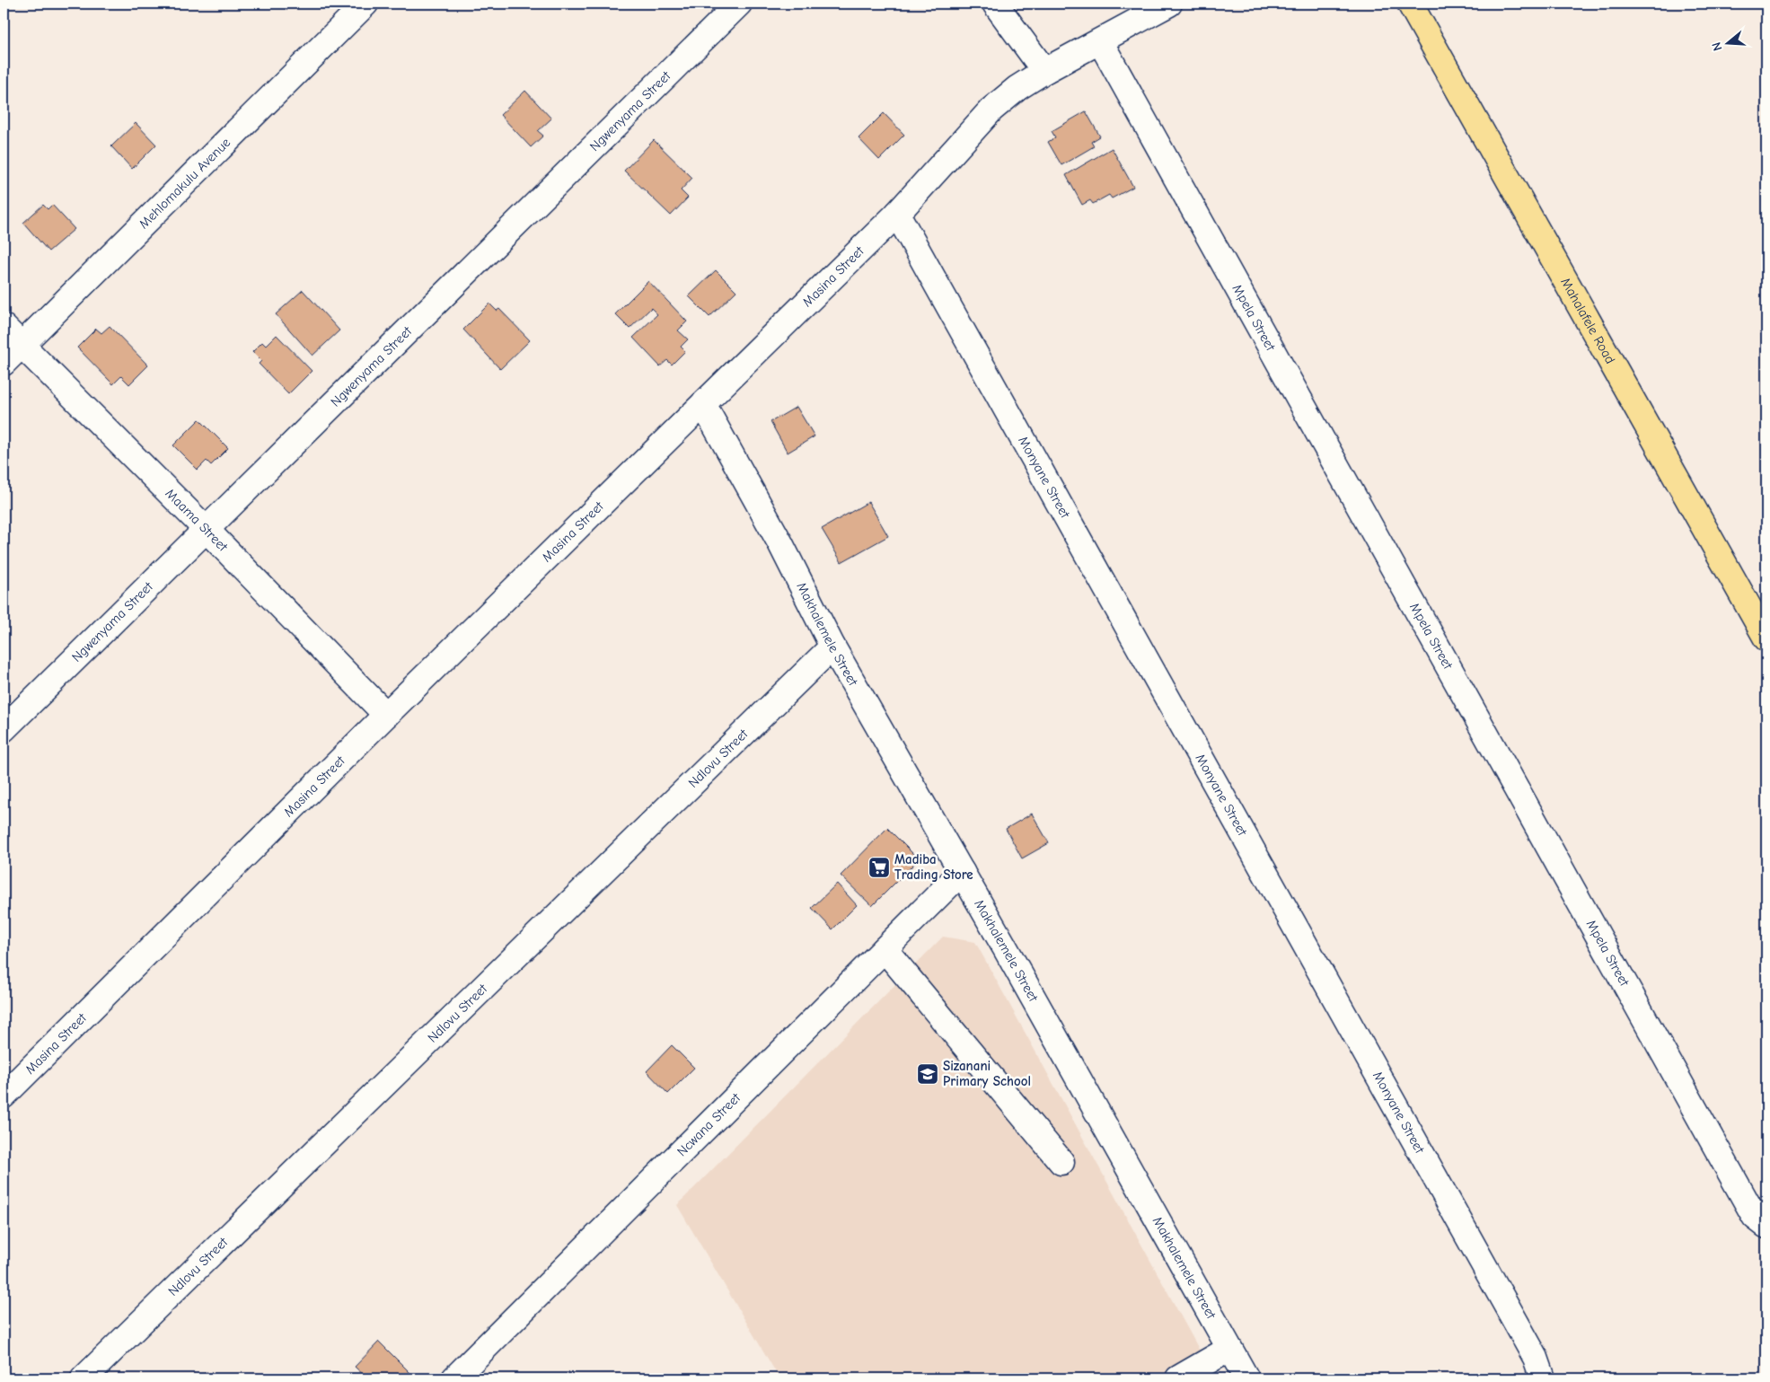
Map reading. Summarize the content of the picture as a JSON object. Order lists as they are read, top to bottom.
{
  "streets": {
    "main road": ["Mahalafele Road"],
    "street": [
      "Ngwenyama Street",
      "Mehlomakulu Avenue",
      "Masina Street",
      "Mpela Street",
      "Monyane Street",
      "Maama Street",
      "Makhalemele Street",
      "Ndlovu Street",
      "Ncwana Street"
    ]
  },
  "crossings": [
    ["Ngwenyama Street", "Maama Street"],
    ["Mehlomakulu Avenue", "Maama Street"],
    ["Masina Street", "Mpela Street"],
    ["Masina Street", "Monyane Street"],
    ["Masina Street", "Maama Street"],
    ["Masina Street", "Makhalemele Street"],
    ["Makhalemele Street", "Ndlovu Street"],
    ["Makhalemele Street", "Ncwana Street"]
  ],
  "places": {
    "supermarket": ["Madiba Trading Store"],
    "school or university": ["Sizanani Primary School"]
  },
  "north": "left"
}
